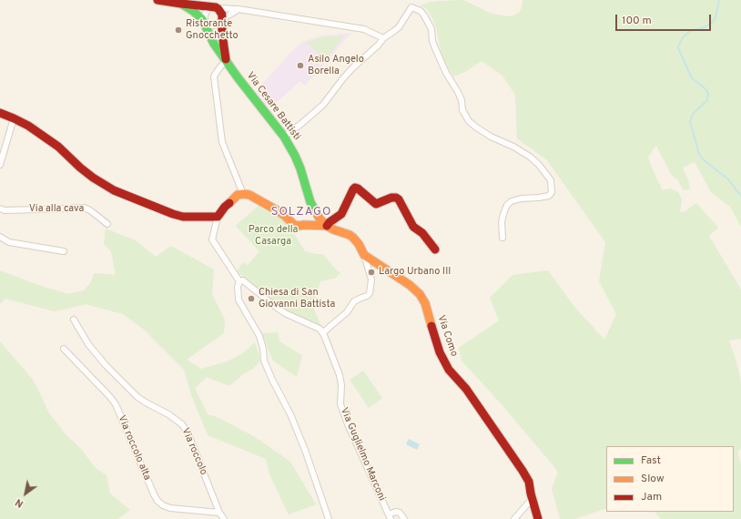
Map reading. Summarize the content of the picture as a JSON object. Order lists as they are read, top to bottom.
{
  "streets": {
    "street": [
      "Via Cesare Battisti",
      "Via alla cava",
      "Via Como",
      "Via roccolo alta",
      "Via roccolo",
      "Via Guglielmo Marconi"
    ]
  },
  "crossings": [
    ["Via Cesare Battisti", "Via Como"],
    ["Via roccolo alta", "Via roccolo"]
  ],
  "districts": ["SOLZAGO"],
  "parks": ["Parco della Casarga"],
  "places": [
    "Ristorante Gnocchetto",
    "Asilo Angelo Borella",
    "Largo Urbano III",
    "Chiesa di San Giovanni Battista"
  ],
  "legend": ["Fast", "Slow", "Jam"],
  "scale_bar": "100 m",
  "north": "bottom left"
}
